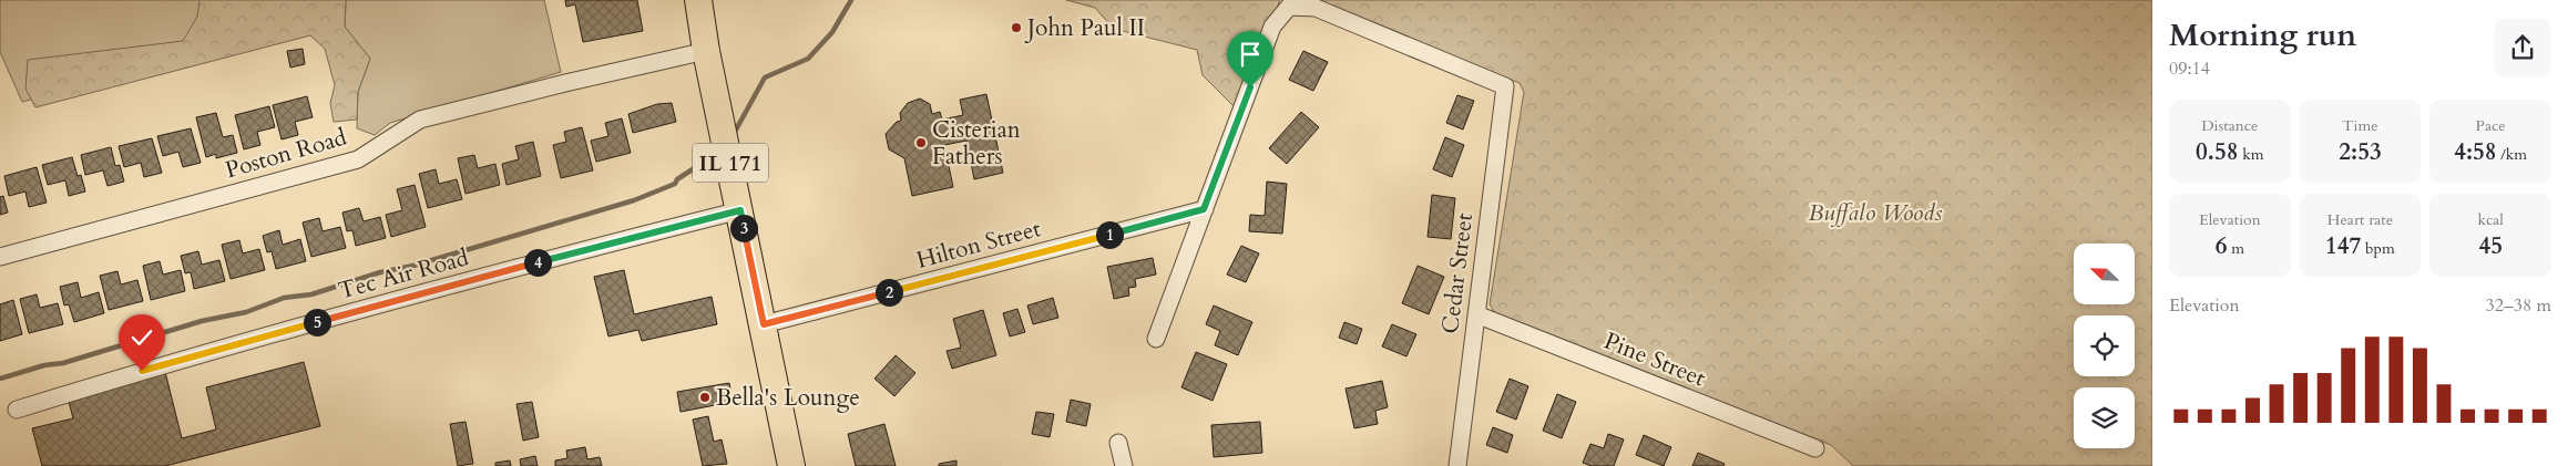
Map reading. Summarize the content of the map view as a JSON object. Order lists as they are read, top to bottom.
{
  "streets": {
    "main road": ["IL 171"],
    "street": [
      "Poston Road",
      "Hilton Street",
      "Cedar Street",
      "Tec Air Road",
      "Pine Street"
    ]
  },
  "crossings": [
    ["Poston Road", "IL 171"],
    ["IL 171", "Hilton Street"],
    ["IL 171", "Tec Air Road"],
    ["Hilton Street", "Cedar Street"],
    ["Cedar Street", "Pine Street"]
  ],
  "parks": ["Buffalo Woods"],
  "places": ["John Paul II", "Cisterian Fathers", "Bella's Lounge"],
  "north": "top left",
  "page": {
    "heading": ["Morning run", "09:14"],
    "stats": [
      ["Distance", "0.58 km"],
      ["Time", "2:53"],
      ["Pace", "4:58 /km"],
      ["Elevation", "6 m"],
      ["Heart rate", "147 bpm"],
      ["kcal", "45"]
    ],
    "pins": [
      "3",
      "1",
      "4",
      "2",
      "5"
    ],
    "chart": ["Elevation", "32–38 m"]
  }
}
